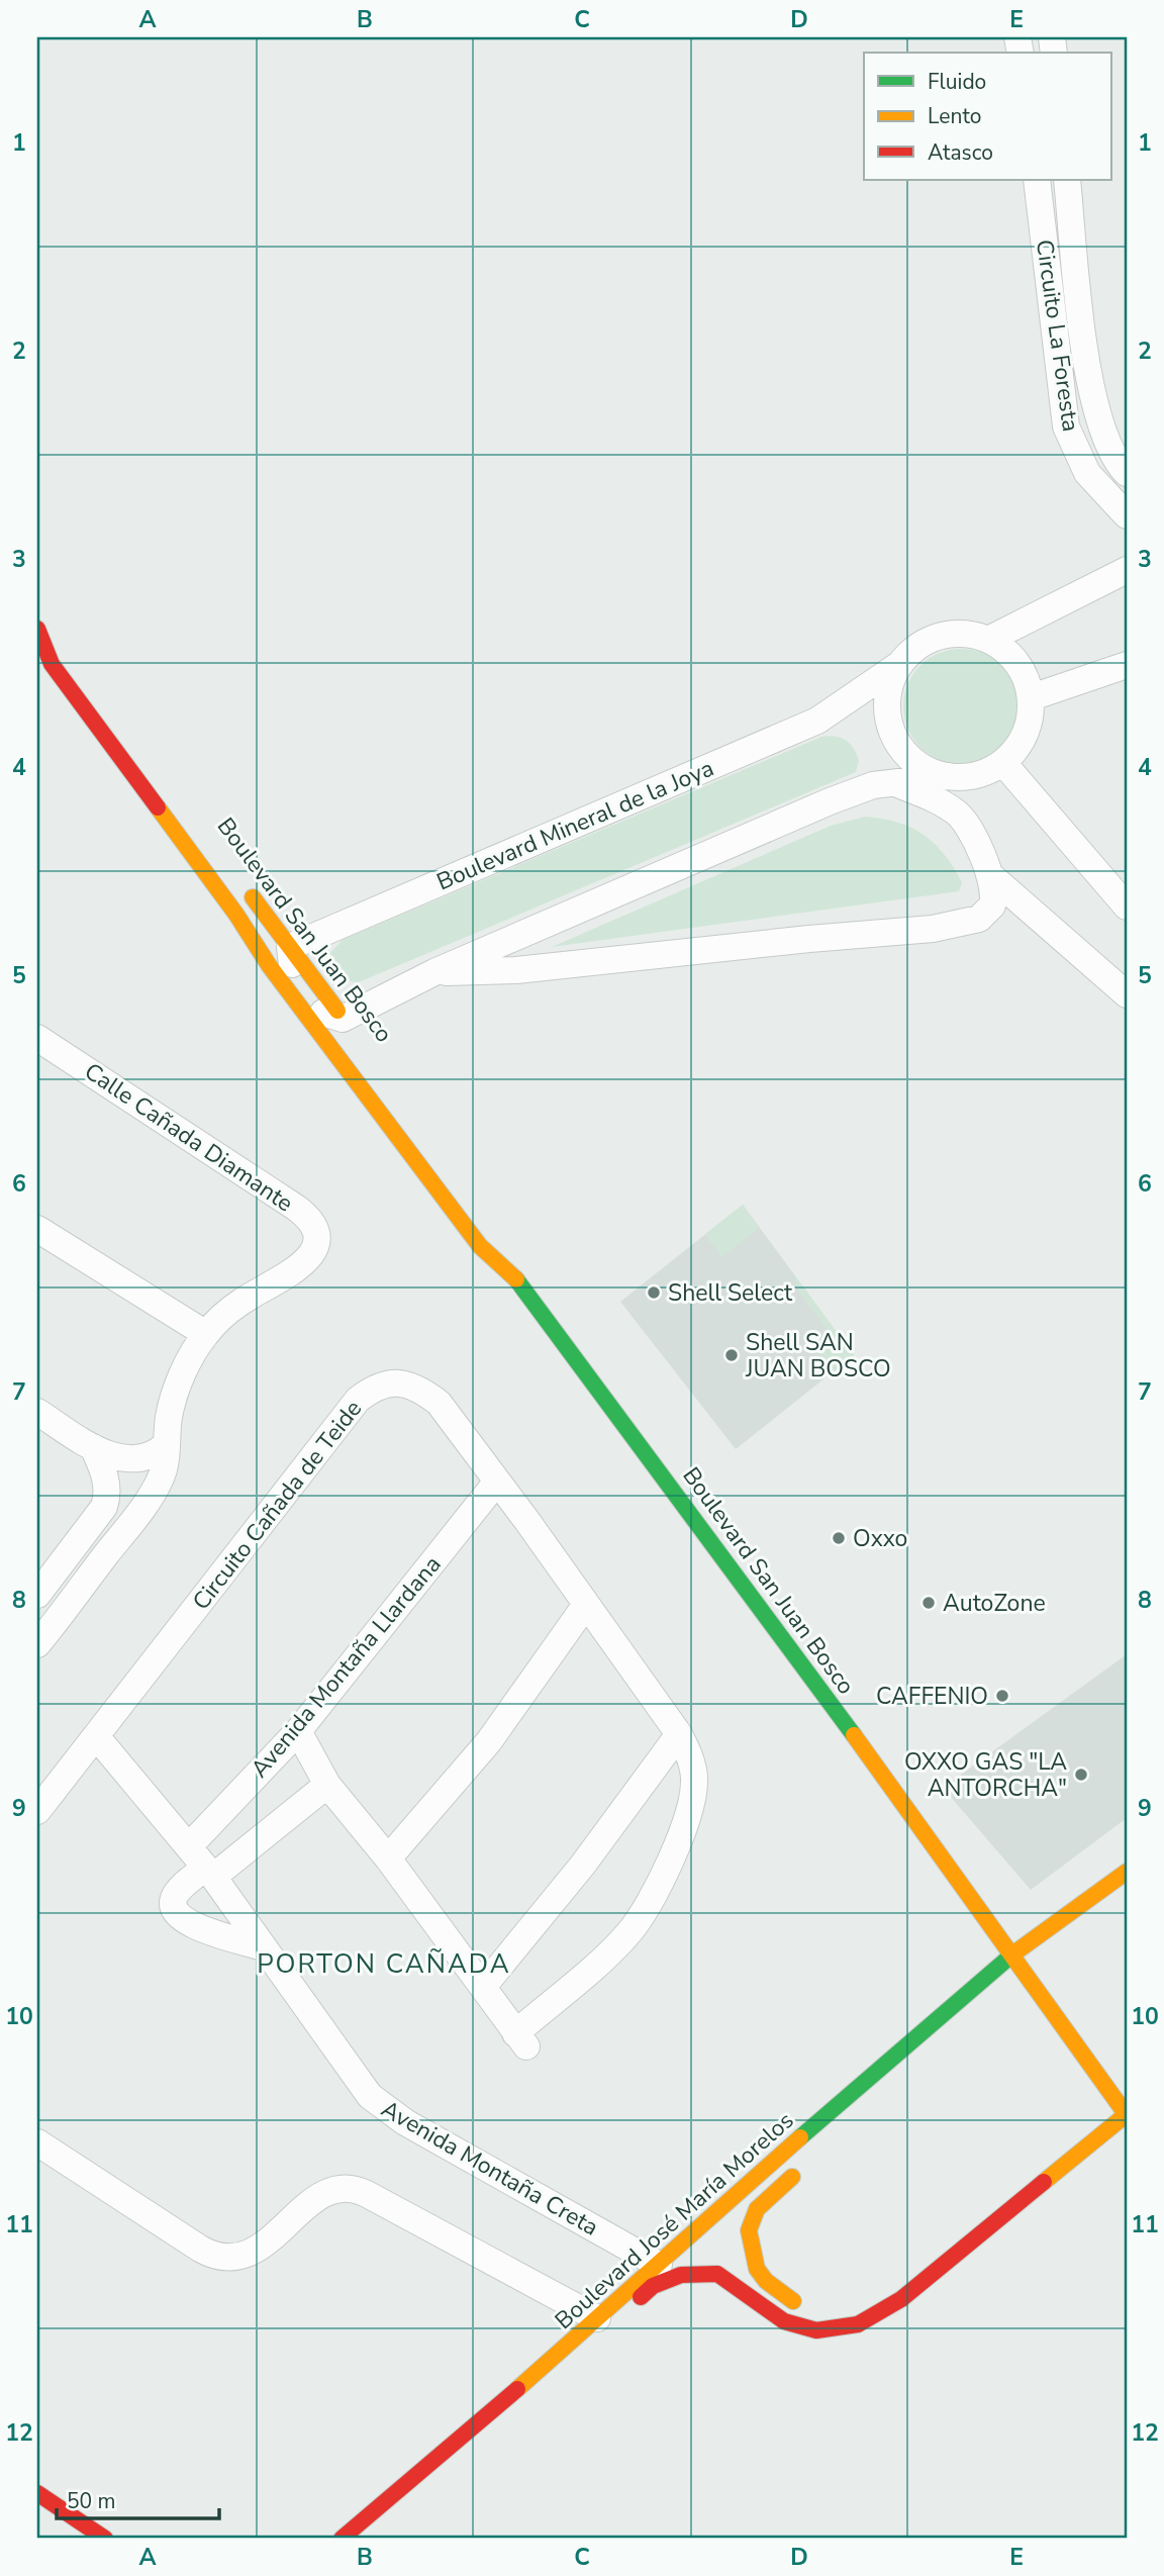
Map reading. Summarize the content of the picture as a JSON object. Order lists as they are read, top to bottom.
{
  "streets": {
    "main road": ["Boulevard San Juan Bosco", "Boulevard José María Morelos"],
    "street": [
      "Circuito La Foresta",
      "Boulevard Mineral de la Joya",
      "Calle Cañada Diamante",
      "Circuito Cañada de Teide",
      "Avenida Montaña Llardana",
      "Avenida Montaña Creta"
    ]
  },
  "crossings": [
    ["Boulevard Mineral de la Joya", "Boulevard San Juan Bosco"],
    ["Boulevard San Juan Bosco", "Boulevard José María Morelos"],
    ["Circuito Cañada de Teide", "Avenida Montaña Llardana"],
    ["Avenida Montaña Llardana", "Avenida Montaña Creta"],
    ["Avenida Montaña Creta", "Boulevard José María Morelos"]
  ],
  "districts": ["PORTON CAÑADA"],
  "places": [
    "Shell Select",
    "Shell SAN JUAN BOSCO",
    "Oxxo",
    "AutoZone",
    "CAFFENIO",
    "OXXO GAS \"LA ANTORCHA\""
  ],
  "legend": ["Fluido", "Lento", "Atasco"],
  "scale_bar": "50 m",
  "grid": {
    "columns": [
      "A",
      "B",
      "C",
      "D",
      "E"
    ],
    "rows": [
      "1",
      "2",
      "3",
      "4",
      "5",
      "6",
      "7",
      "8",
      "9",
      "10",
      "11",
      "12"
    ]
  }
}
